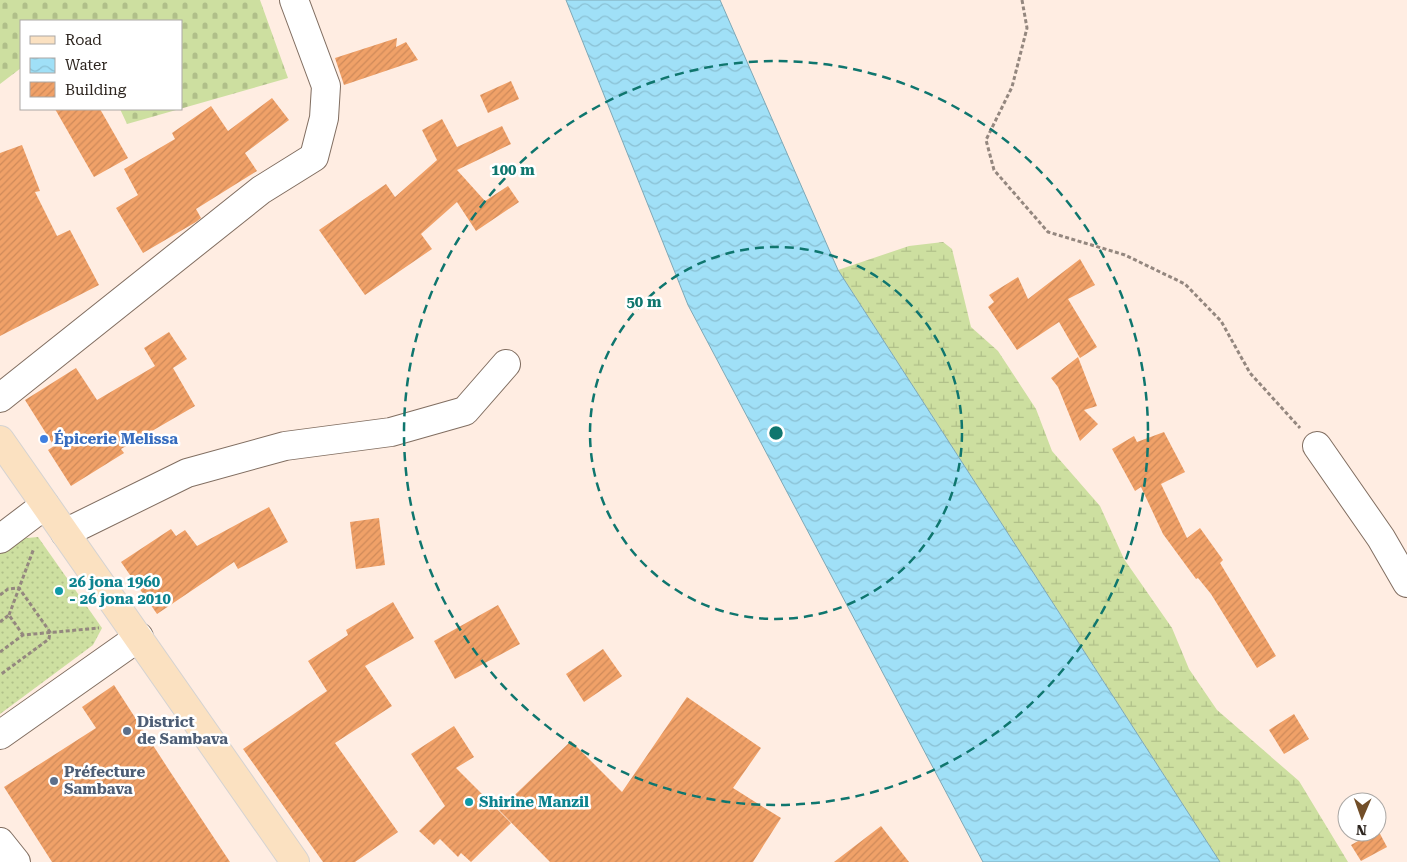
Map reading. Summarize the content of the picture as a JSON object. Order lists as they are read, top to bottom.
{
  "places": [
    "Épicerie Melissa",
    "26 jona 1960 - 26 jona 2010",
    "District de Sambava",
    "Préfecture Sambava",
    "Shirine Manzil"
  ],
  "legend": ["Road", "Water", "Building"],
  "north": "bottom",
  "rings": ["100 m", "50 m"]
}
